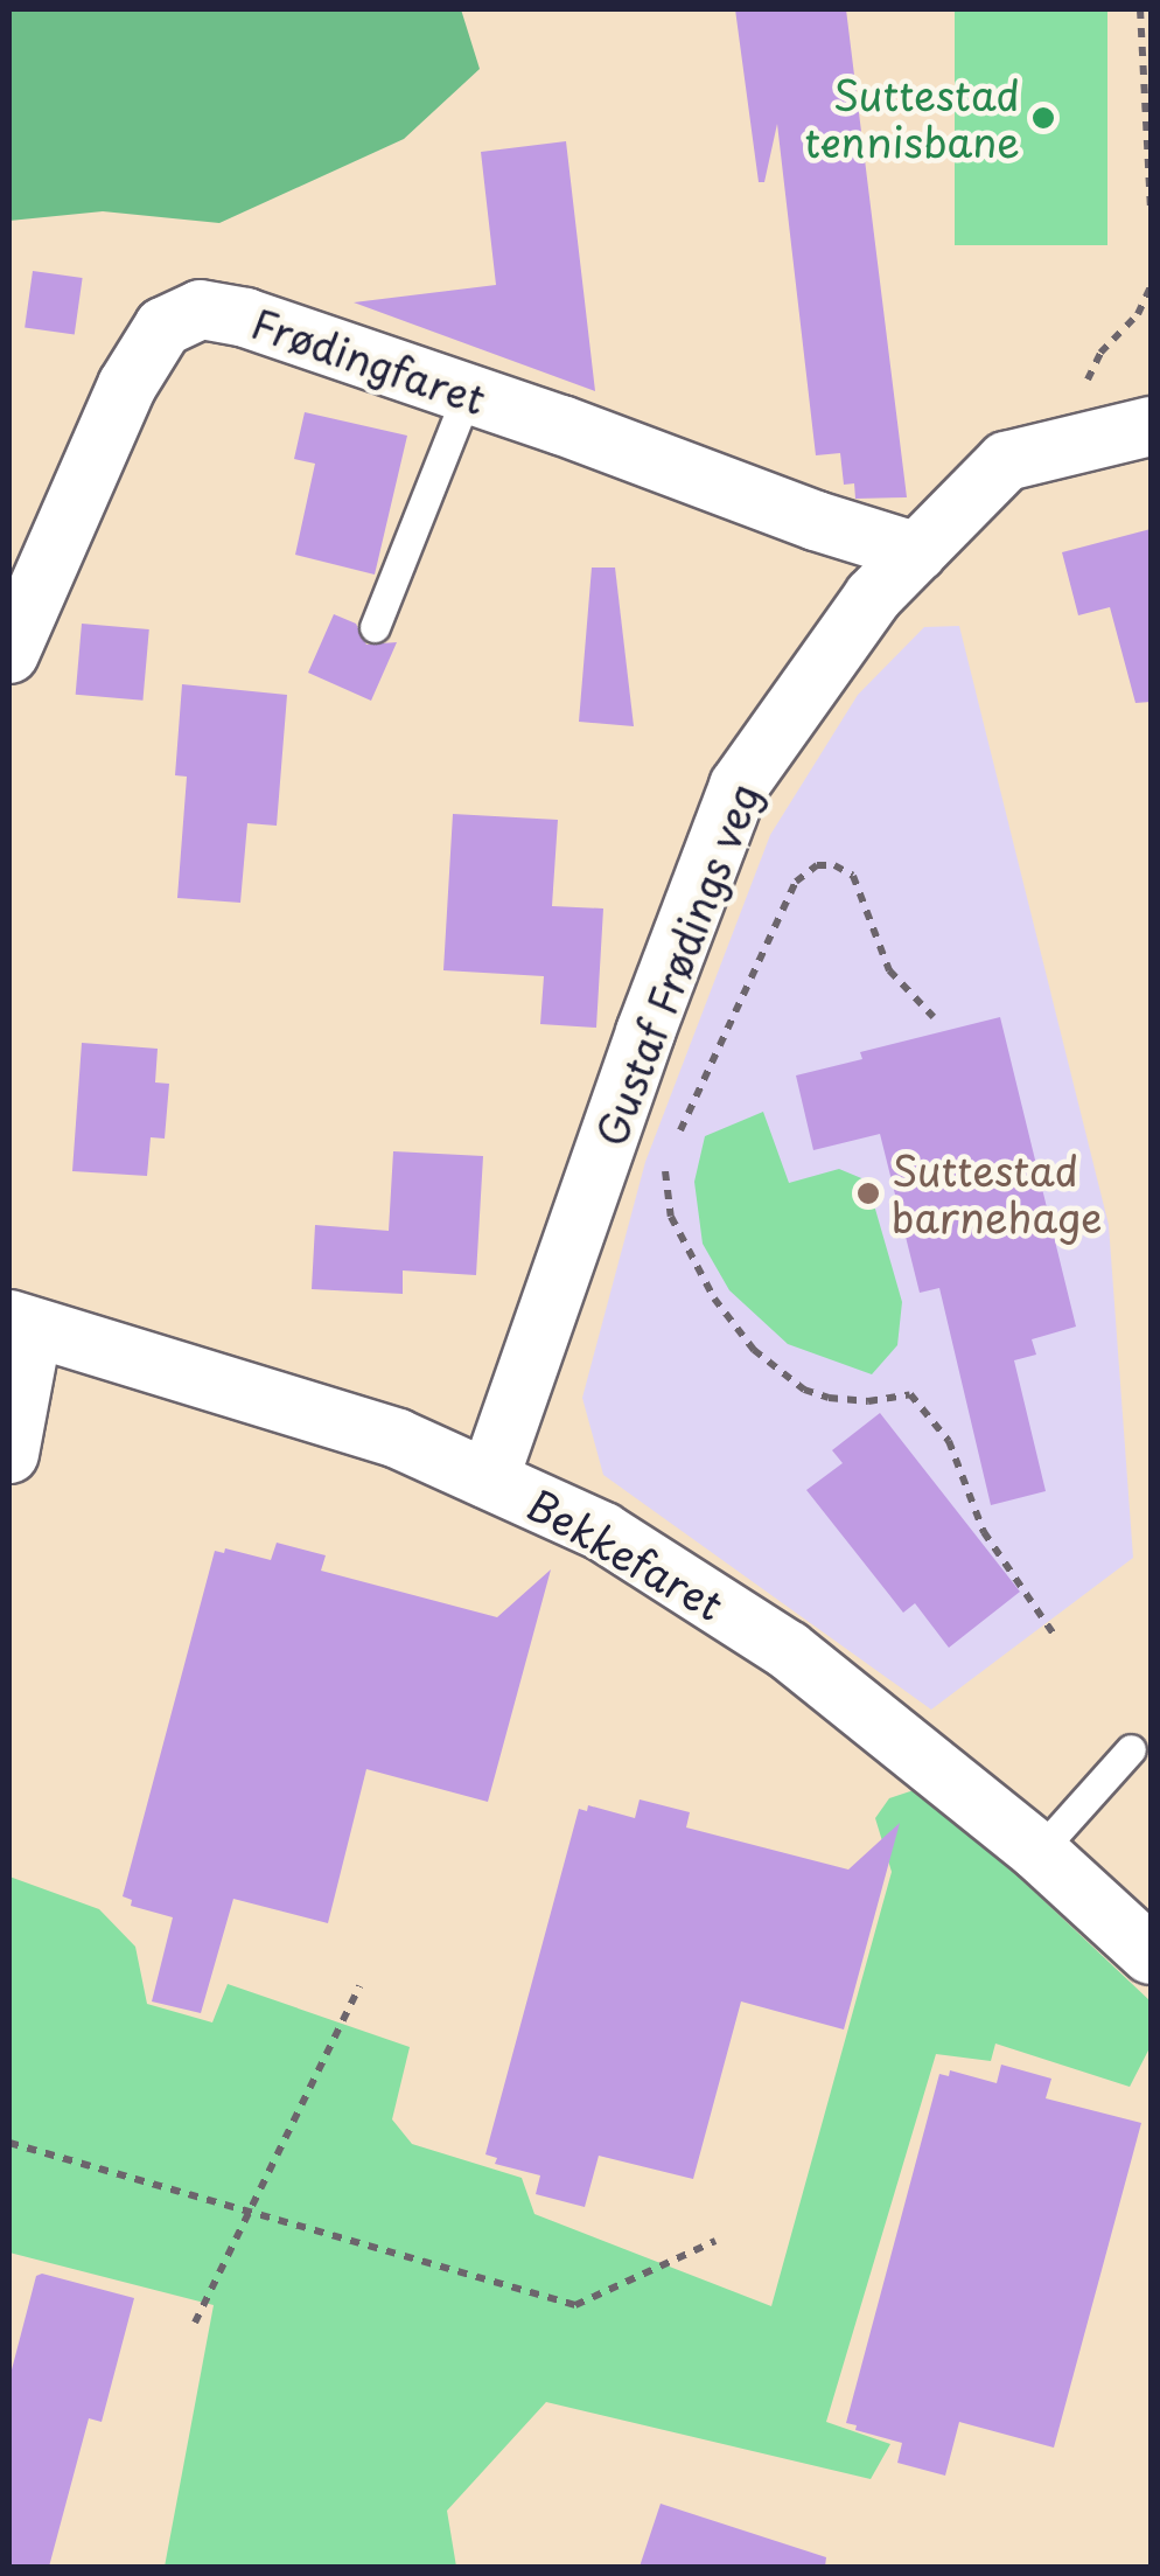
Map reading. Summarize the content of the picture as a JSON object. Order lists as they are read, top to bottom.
{
  "streets": {
    "street": ["Frødingfaret", "Gustaf Frødings veg", "Bekkefaret"]
  },
  "crossings": [
    ["Frødingfaret", "Gustaf Frødings veg"],
    ["Gustaf Frødings veg", "Bekkefaret"]
  ],
  "places": ["Suttestad tennisbane", "Suttestad barnehage"]
}
